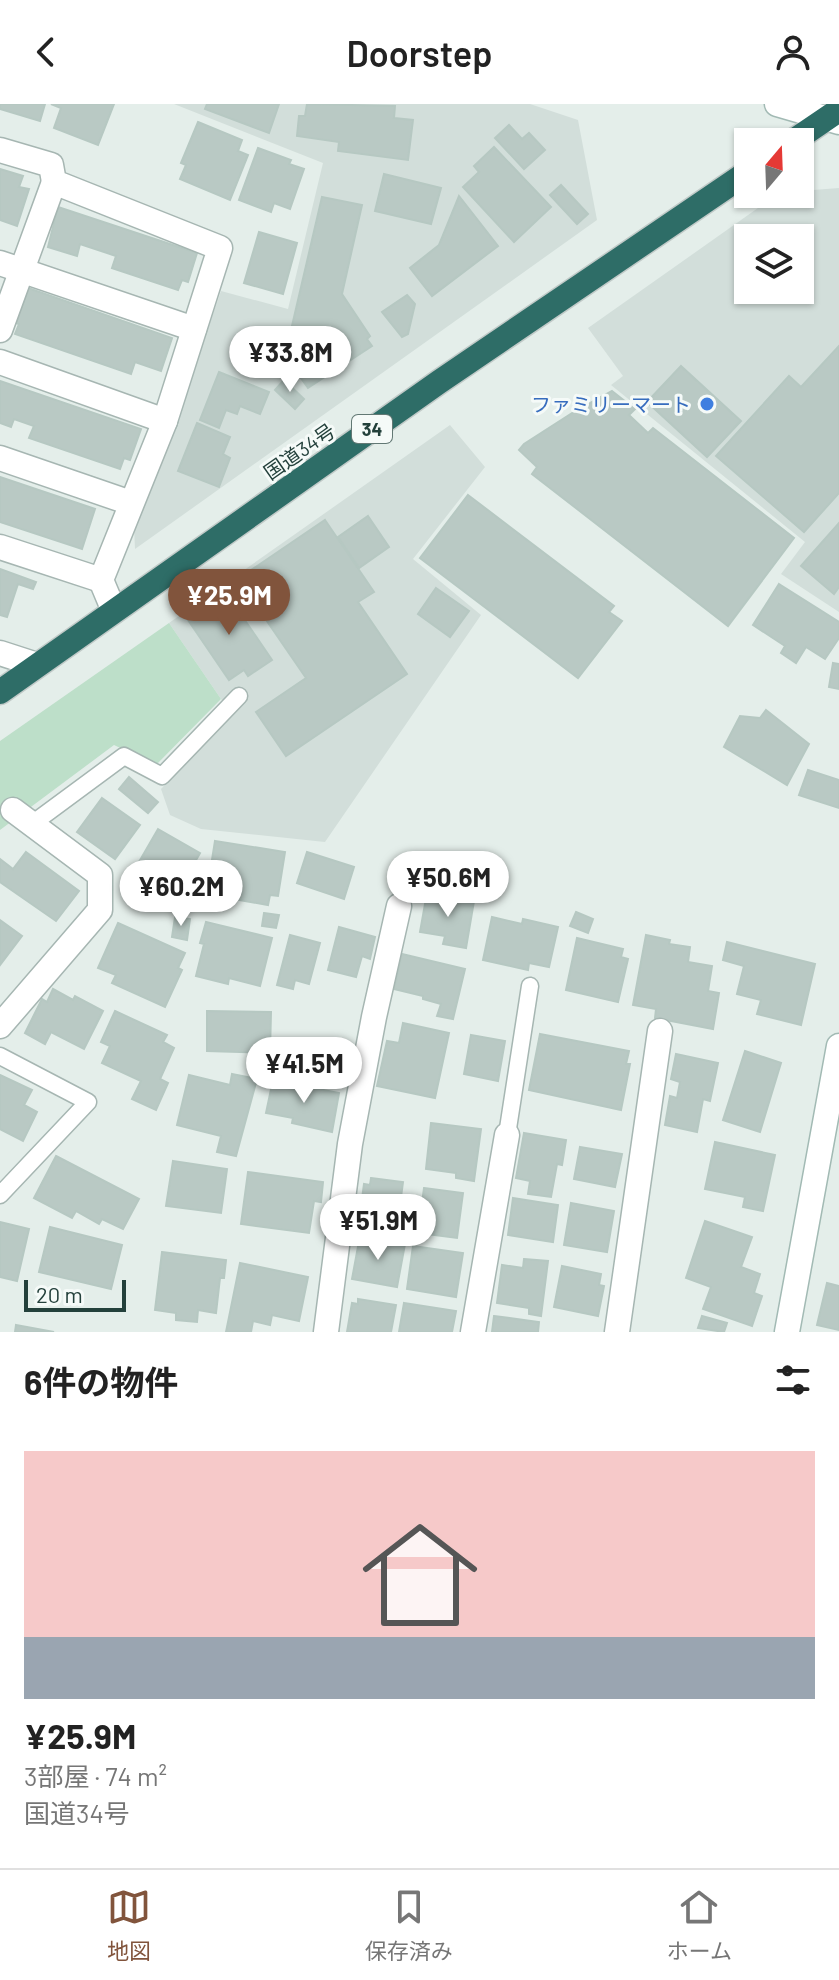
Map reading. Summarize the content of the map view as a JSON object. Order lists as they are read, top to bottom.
{
  "streets": {
    "highway": ["34", "国道34号"]
  },
  "places": ["ファミリーマート"],
  "scale_bar": "20 m",
  "north": "top",
  "page": {
    "header": "Doorstep",
    "price": [
      "¥33.8M",
      "¥25.9M",
      "¥50.6M",
      "¥60.2M",
      "¥41.5M",
      "¥51.9M"
    ],
    "scale": "20 m",
    "heading": "6件の物件",
    "list": [
      {
        "name": "¥25.9M",
        "note": "3部屋 · 74 m² · 国道34号"
      }
    ],
    "tabs": ["地図", "保存済み", "ホーム"]
  }
}
